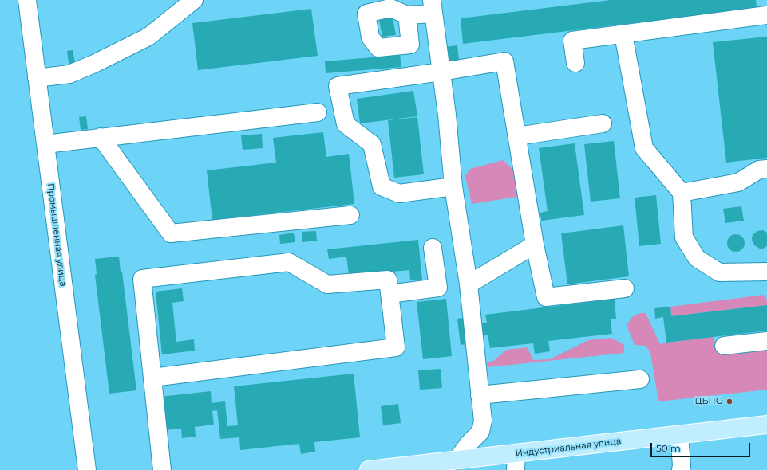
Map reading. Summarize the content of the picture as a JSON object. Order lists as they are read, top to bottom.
{
  "streets": {
    "main road": ["Индустриальная улица"],
    "street": ["Промышленная улица"]
  },
  "places": ["ЦБПО"],
  "scale_bar": "50 m"
}
